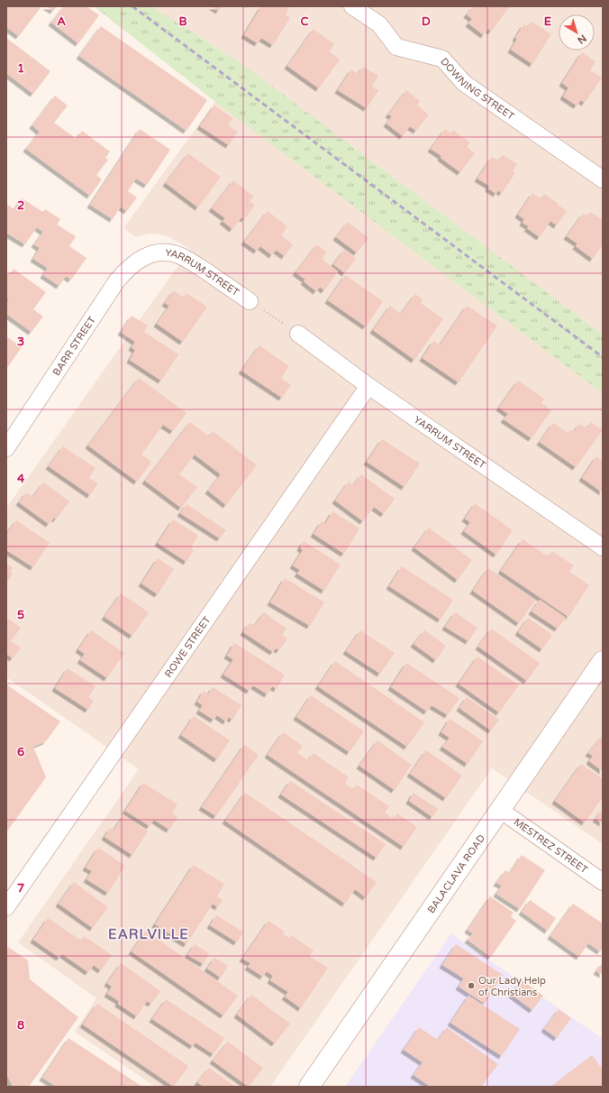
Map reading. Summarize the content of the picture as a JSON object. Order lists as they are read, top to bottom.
{
  "streets": {
    "street": [
      "DOWNING STREET",
      "YARRUM STREET",
      "BARR STREET",
      "ROWE STREET",
      "MESTREZ STREET",
      "BALACLAVA ROAD"
    ]
  },
  "crossings": [
    ["YARRUM STREET", "BARR STREET"],
    ["YARRUM STREET", "ROWE STREET"],
    ["MESTREZ STREET", "BALACLAVA ROAD"]
  ],
  "districts": ["EARLVILLE"],
  "places": ["Our Lady Help of Christians"],
  "north": "bottom right",
  "grid": {
    "columns": [
      "A",
      "B",
      "C",
      "D",
      "E"
    ],
    "rows": [
      "1",
      "2",
      "3",
      "4",
      "5",
      "6",
      "7",
      "8"
    ]
  }
}
